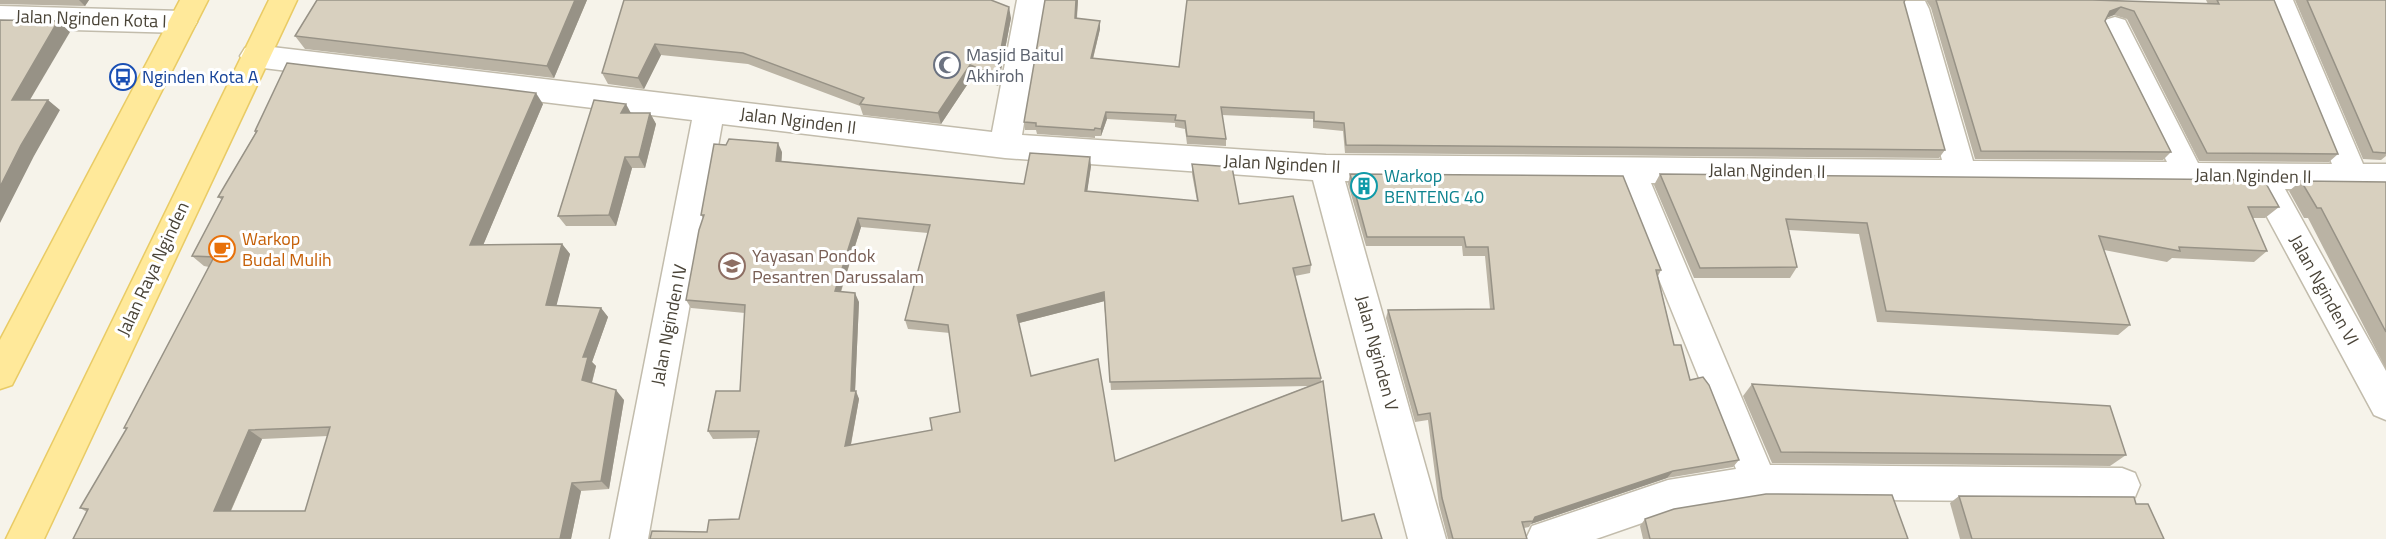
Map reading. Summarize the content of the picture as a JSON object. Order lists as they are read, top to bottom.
{
  "streets": {
    "main road": ["Jalan Raya Nginden"],
    "street": [
      "Jalan Nginden Kota I",
      "Jalan Nginden II",
      "Jalan Nginden VI",
      "Jalan Nginden IV",
      "Jalan Nginden V"
    ]
  },
  "crossings": [
    ["Jalan Nginden II", "Jalan Raya Nginden"],
    ["Jalan Nginden II", "Jalan Nginden VI"],
    ["Jalan Nginden II", "Jalan Nginden IV"],
    ["Jalan Nginden II", "Jalan Nginden V"]
  ],
  "places": {
    "mosque": ["Masjid Baitul Akhiroh"],
    "bus stop": ["Nginden Kota A"],
    "building": ["Warkop BENTENG 40"],
    "cafe": ["Warkop Budal Mulih"],
    "school or university": ["Yayasan Pondok Pesantren Darussalam"]
  }
}
